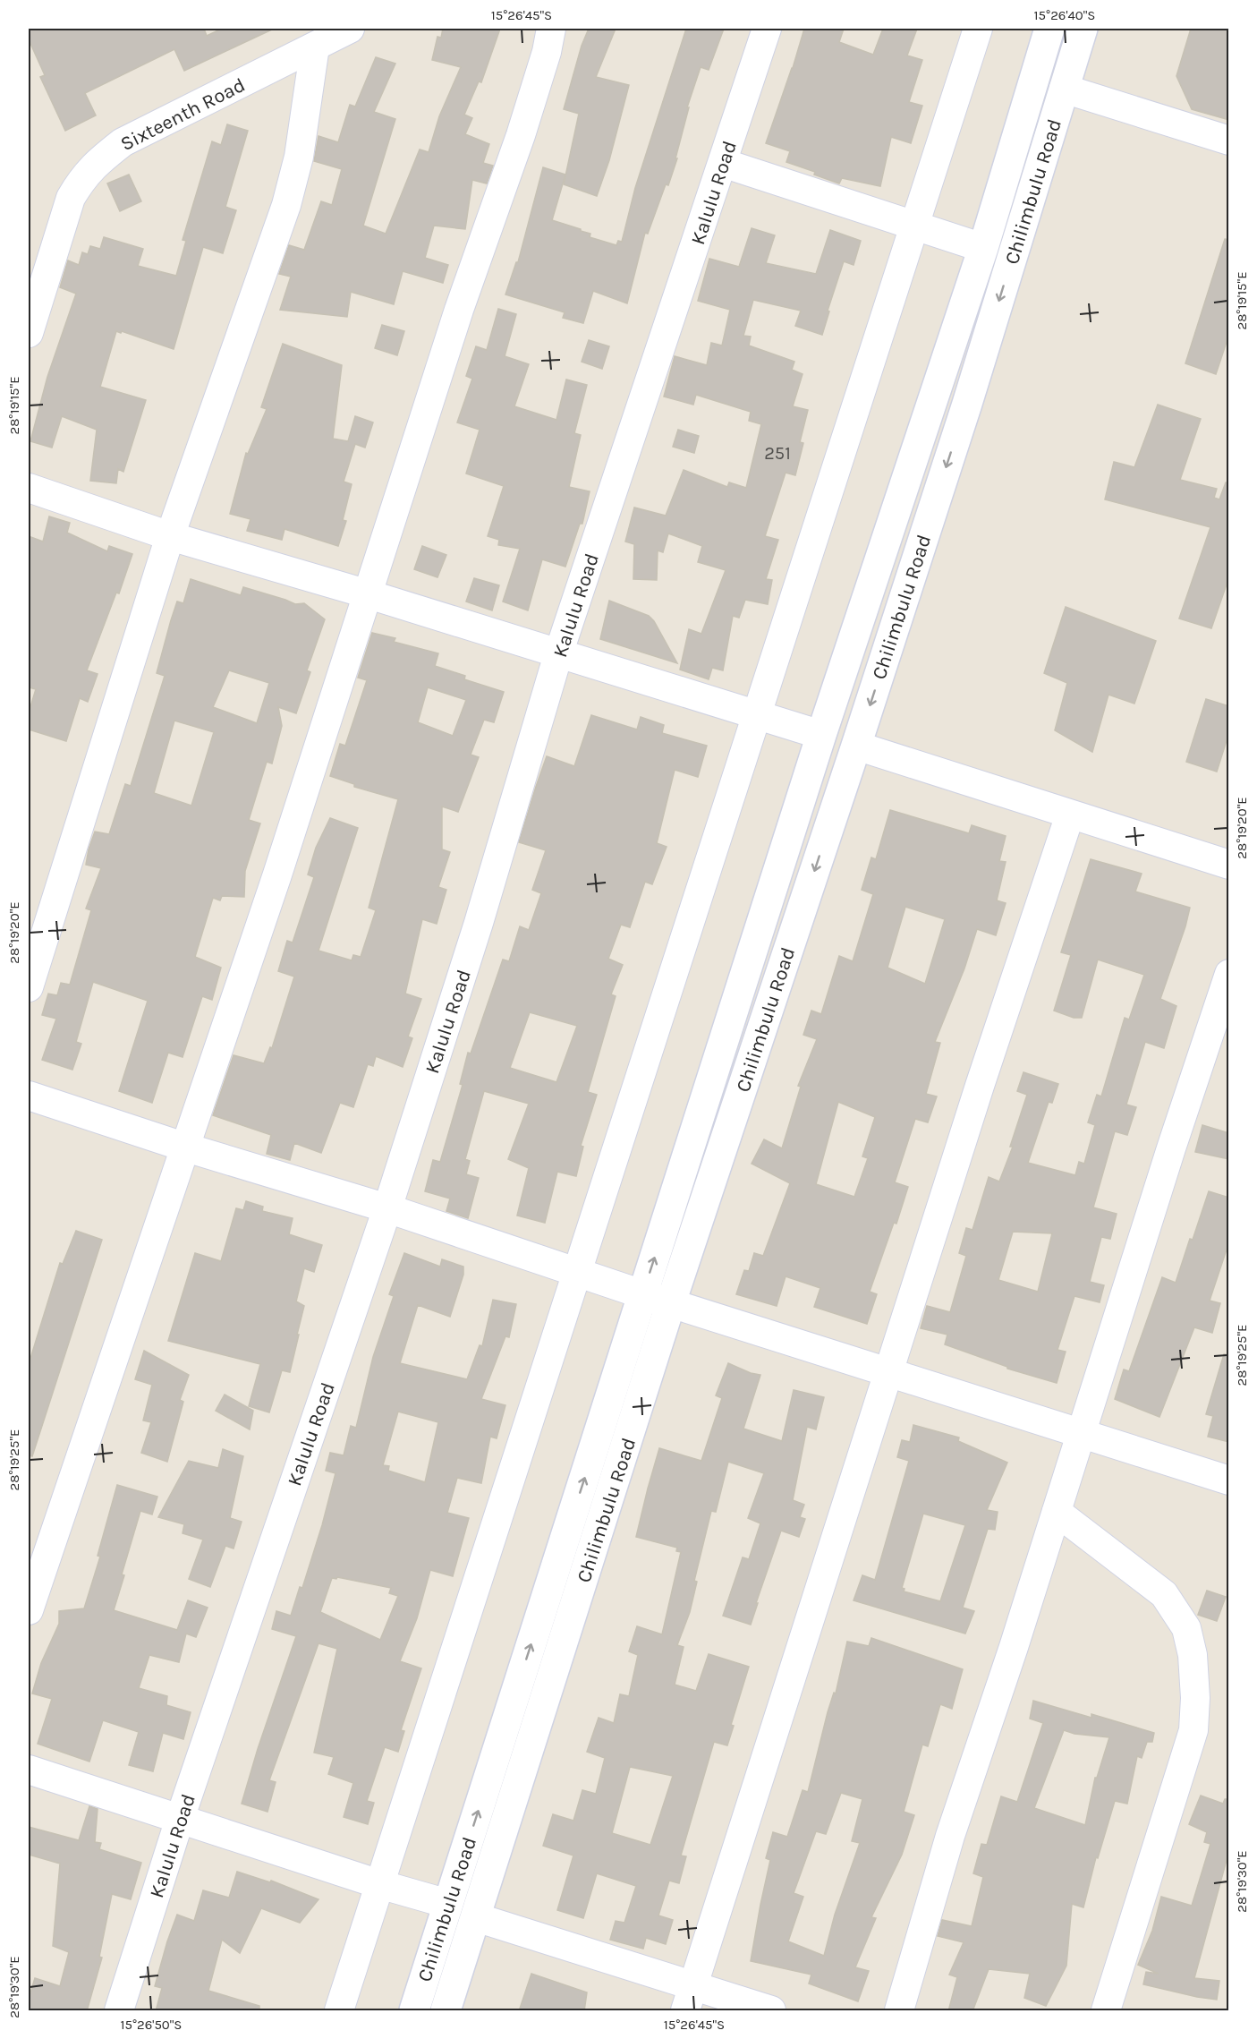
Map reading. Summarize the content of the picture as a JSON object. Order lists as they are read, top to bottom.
{
  "streets": {
    "main road": ["Chilimbulu Road"],
    "street": ["Sixteenth Road", "Kalulu Road"]
  },
  "house_numbers": ["251"],
  "coordinates": [
    "15°26'45\"S",
    "15°26'40\"S",
    "28°19'15\"E",
    "28°19'20\"E",
    "28°19'25\"E",
    "28°19'30\"E",
    "15°26'50\"S"
  ]
}
